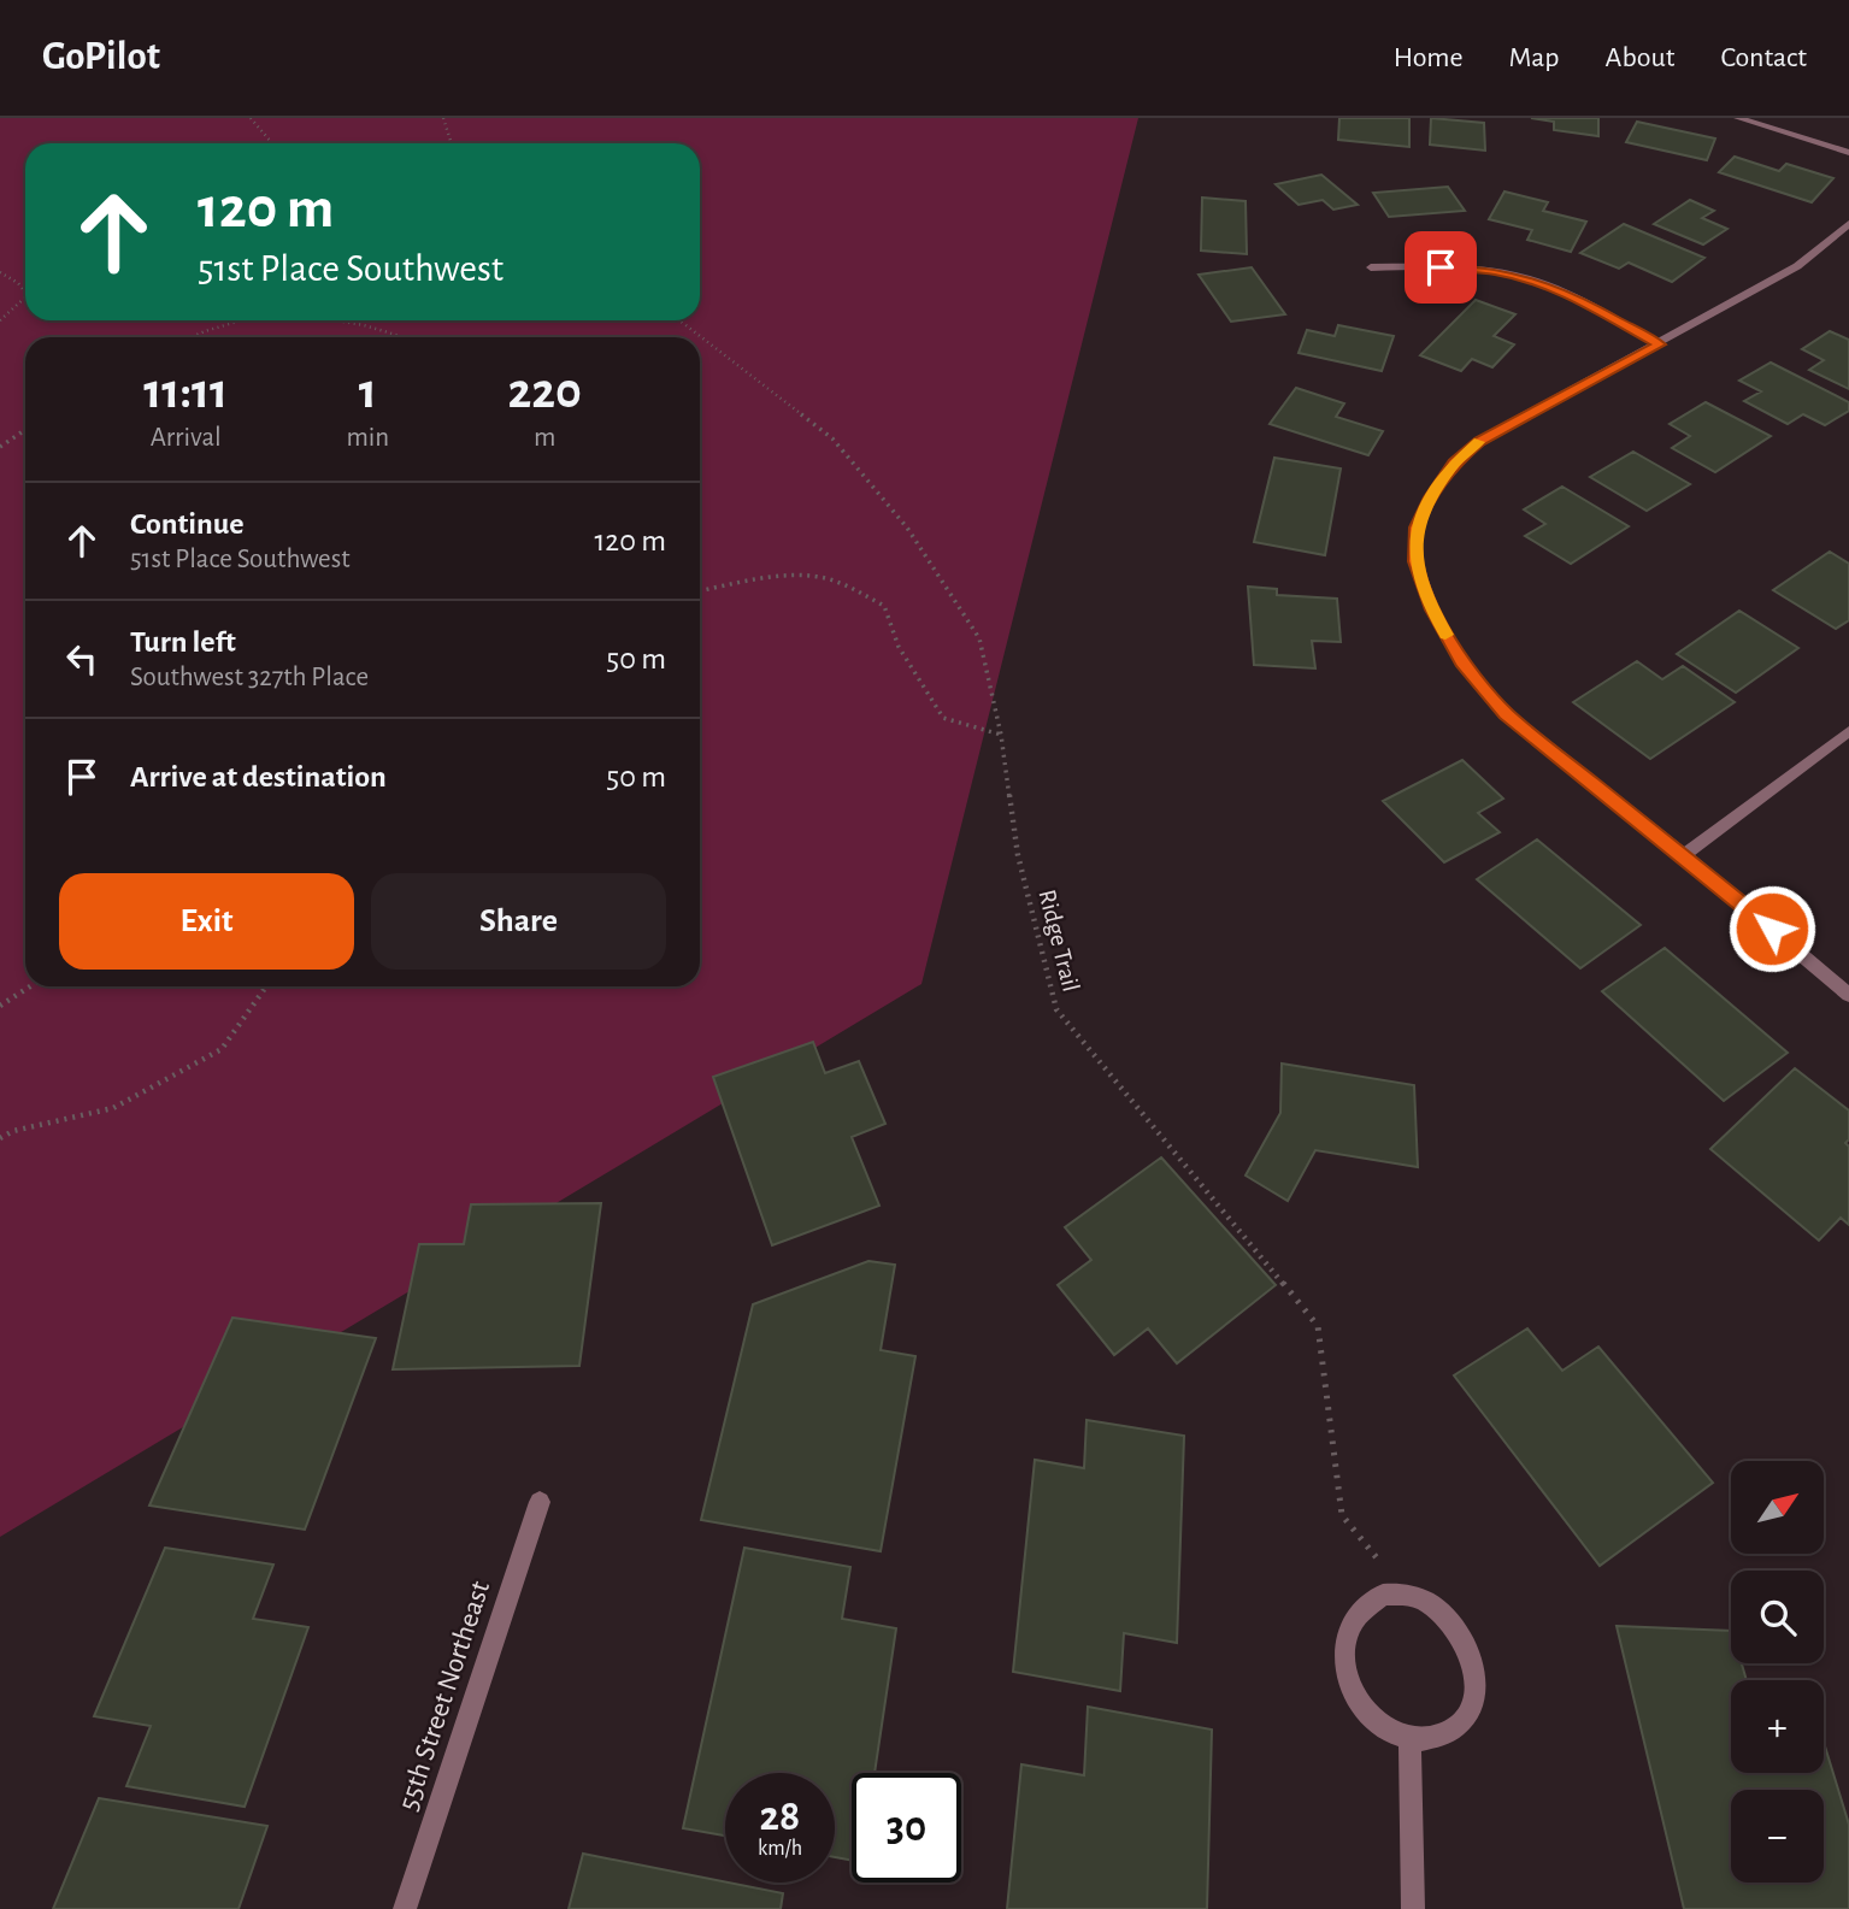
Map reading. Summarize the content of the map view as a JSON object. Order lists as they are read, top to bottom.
{
  "streets": {
    "street": ["55th Street Northeast"],
    "path": ["Ridge Trail"]
  },
  "north": "top right",
  "page": {
    "header": "GoPilot",
    "nav": [
      "Home",
      "Map",
      "About",
      "Contact"
    ],
    "turn": ["120 m", "51st Place Southwest"],
    "eta": [
      "11:11",
      "Arrival",
      "1",
      "min",
      "220",
      "m"
    ],
    "list": [
      {
        "name": "Continue",
        "note": "51st Place Southwest",
        "value": "120 m"
      },
      {
        "name": "Turn left",
        "note": "Southwest 327th Place",
        "value": "50 m"
      },
      {
        "name": "Arrive at destination",
        "value": "50 m"
      }
    ],
    "buttons": ["Exit", "Share"],
    "map_buttons": ["+", "−"],
    "speed": "28 km/h",
    "limit": "30"
  }
}
